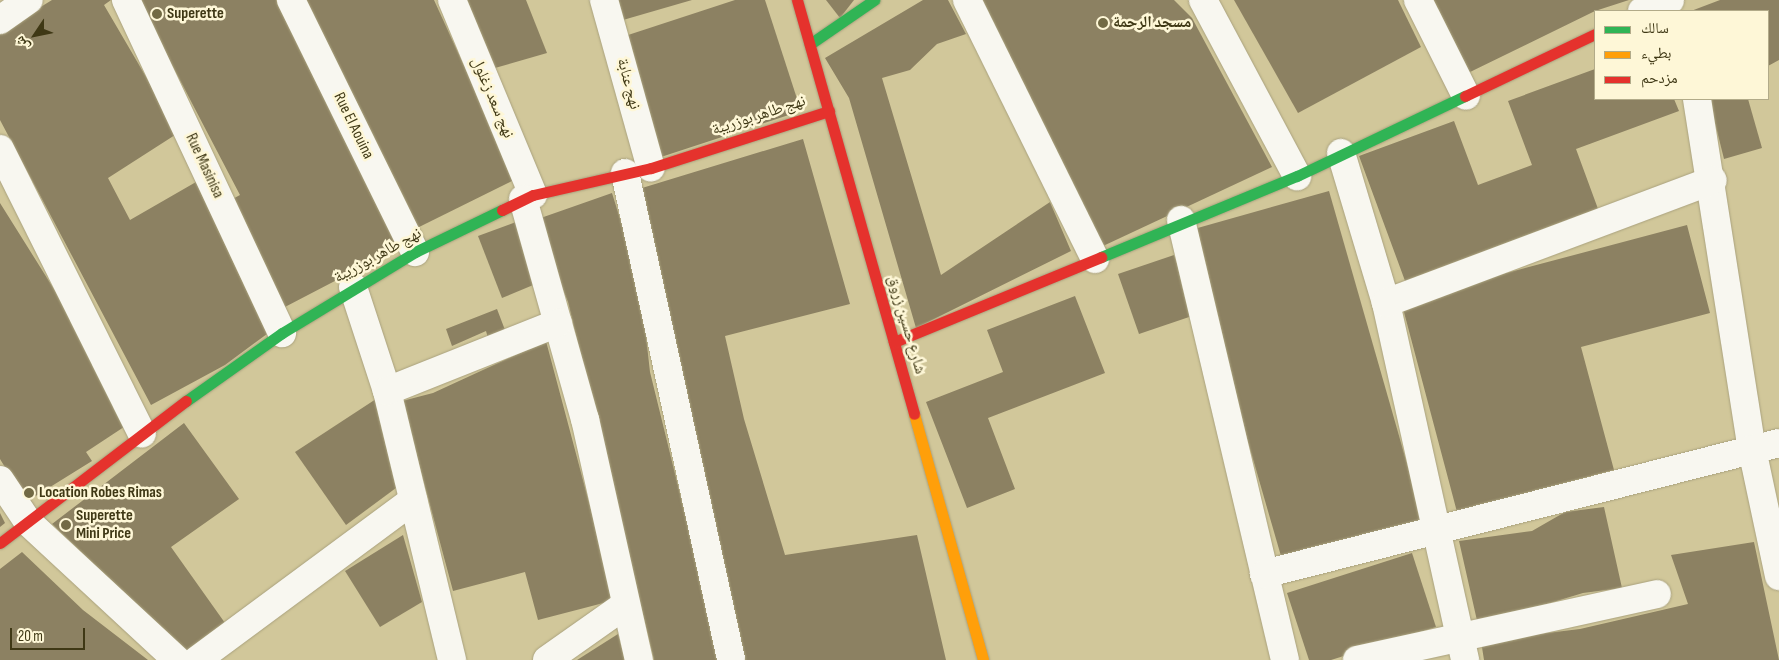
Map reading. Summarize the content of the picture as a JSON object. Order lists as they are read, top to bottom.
{
  "streets": {
    "street": [
      "نهج عنابة",
      "نهج سعد زغلول",
      "نهج طاهر بوزريبة",
      "Rue El Aouina",
      "Rue Masinisa",
      "شارع حسين زروق"
    ]
  },
  "crossings": [
    ["نهج عنابة", "نهج طاهر بوزريبة"],
    ["نهج سعد زغلول", "نهج طاهر بوزريبة"],
    ["نهج طاهر بوزريبة", "Rue El Aouina"],
    ["نهج طاهر بوزريبة", "Rue Masinisa"],
    ["نهج طاهر بوزريبة", "شارع حسين زروق"]
  ],
  "places": [
    "Superette",
    "مسجد الرحمة",
    "Location Robes Rimas",
    "Superette Mini Price"
  ],
  "legend": ["سالك", "بطيء", "مزدحم"],
  "scale_bar": "20 m",
  "north": "bottom left"
}
